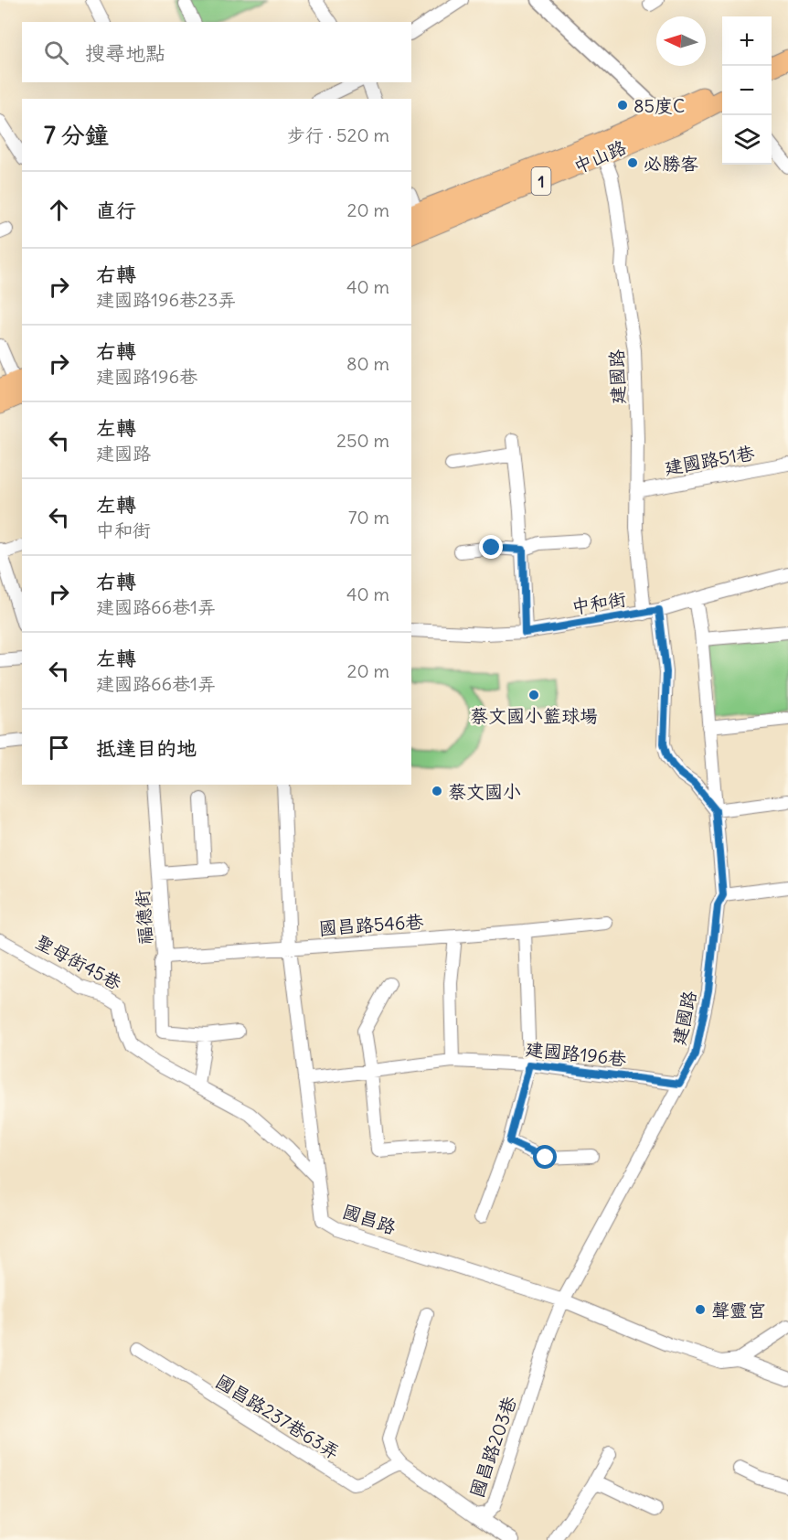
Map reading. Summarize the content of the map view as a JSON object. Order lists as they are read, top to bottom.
{
  "streets": {
    "main road": ["中山路", "1"],
    "street": [
      "建國路",
      "建國路51巷",
      "中和街",
      "福德街",
      "國昌路546巷",
      "聖母街45巷",
      "建國路196巷",
      "國昌路",
      "國昌路237巷63弄",
      "國昌路203巷"
    ]
  },
  "crossings": [
    ["中山路", "建國路"],
    ["建國路", "建國路51巷"],
    ["建國路", "中和街"],
    ["建國路", "建國路196巷"],
    ["建國路", "國昌路"],
    ["建國路", "國昌路203巷"],
    ["福德街", "國昌路546巷"],
    ["福德街", "國昌路"],
    ["國昌路546巷", "國昌路"],
    ["聖母街45巷", "國昌路"],
    ["建國路196巷", "國昌路"],
    ["國昌路", "國昌路203巷"],
    ["國昌路237巷63弄", "國昌路203巷"]
  ],
  "places": [
    "85度C",
    "必勝客",
    "蔡文國小籃球場",
    "蔡文國小",
    "聲靈宮"
  ],
  "north": "left",
  "page": {
    "map_buttons": ["+", "−"],
    "search": "搜尋地點",
    "heading": ["7 分鐘", "步行 · 520 m"],
    "list": [
      ["直行", "20 m"],
      ["右轉", "建國路196巷23弄", "40 m"],
      ["右轉", "建國路196巷", "80 m"],
      ["左轉", "建國路", "250 m"],
      ["左轉", "中和街", "70 m"],
      ["右轉", "建國路66巷1弄", "40 m"],
      ["左轉", "建國路66巷1弄", "20 m"],
      "抵達目的地"
    ]
  }
}
